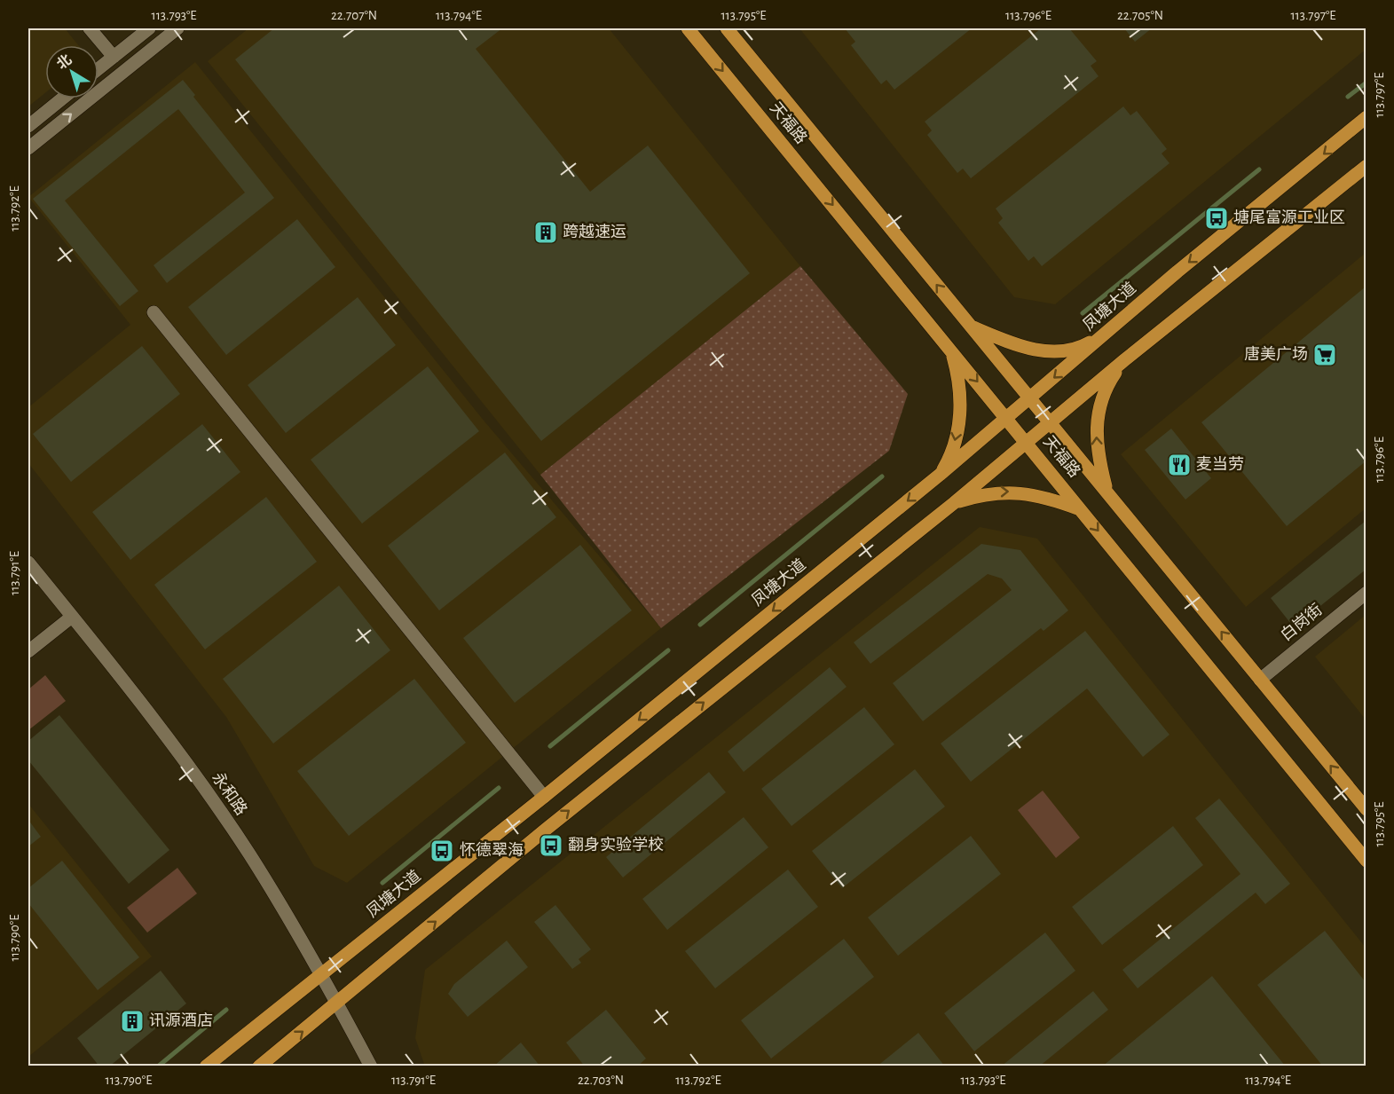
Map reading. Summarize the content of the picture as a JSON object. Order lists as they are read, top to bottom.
{
  "streets": {
    "main road": ["天福路", "凤塘大道"],
    "street": ["白岗街", "永和路"]
  },
  "crossings": [
    ["天福路", "凤塘大道"],
    ["天福路", "白岗街"],
    ["凤塘大道", "永和路"]
  ],
  "places": {
    "bus stop": ["塘尾富源工业区", "翻身实验学校", "怀德翠海"],
    "building": ["跨越速运", "讯源酒店"],
    "supermarket": ["唐美广场"],
    "restaurant": ["麦当劳"]
  },
  "north": "top left",
  "coordinates": [
    "113.793°E",
    "22.707°N",
    "113.794°E",
    "113.795°E",
    "113.796°E",
    "22.705°N",
    "113.797°E",
    "113.792°E",
    "113.791°E",
    "113.790°E",
    "22.703°N"
  ]
}
